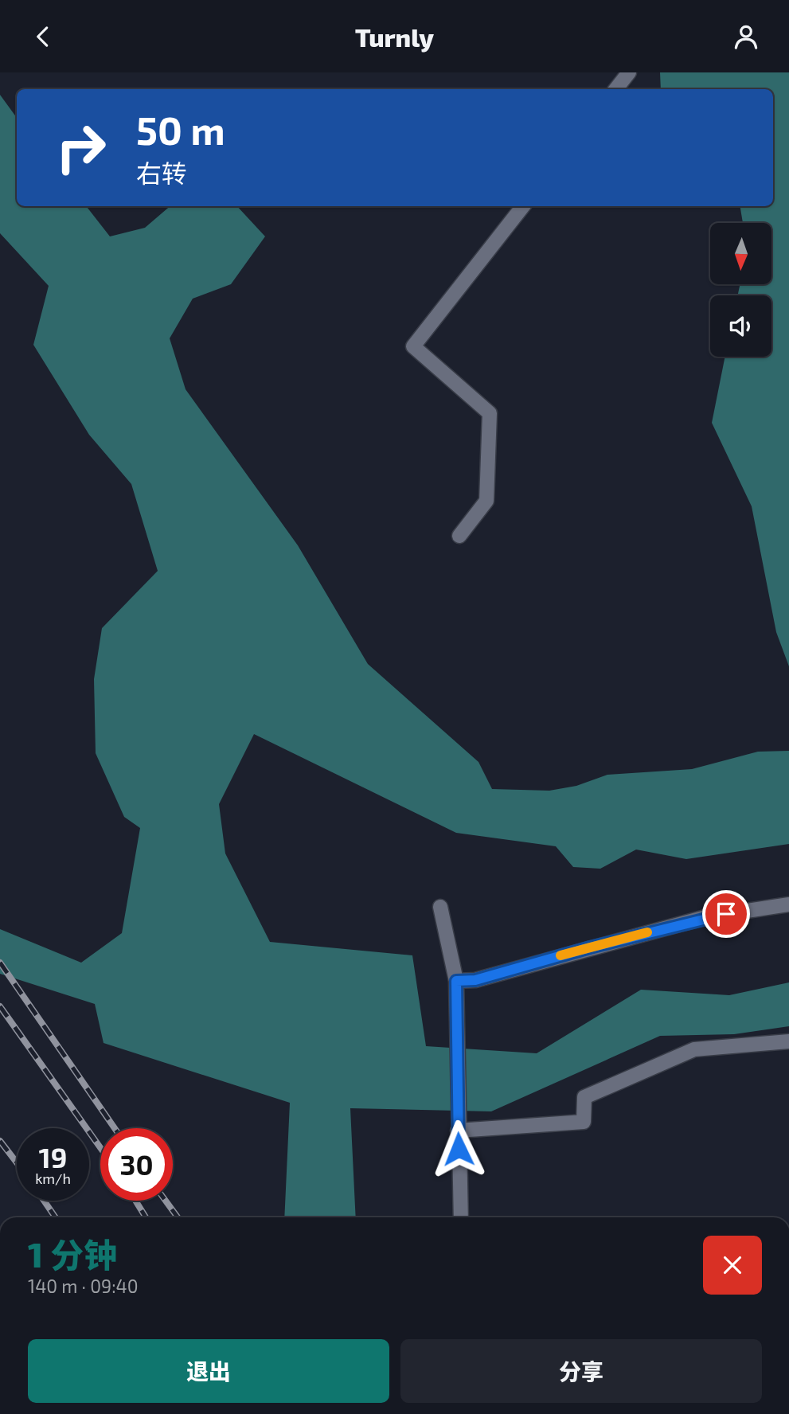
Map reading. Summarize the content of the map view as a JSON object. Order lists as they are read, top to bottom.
{
  "north": "bottom",
  "page": {
    "header": "Turnly",
    "turn": ["50 m", "右转"],
    "speed": "19 km/h",
    "limit": "30",
    "heading": ["1 分钟", "140 m · 09:40"],
    "buttons": ["退出", "分享"]
  }
}
